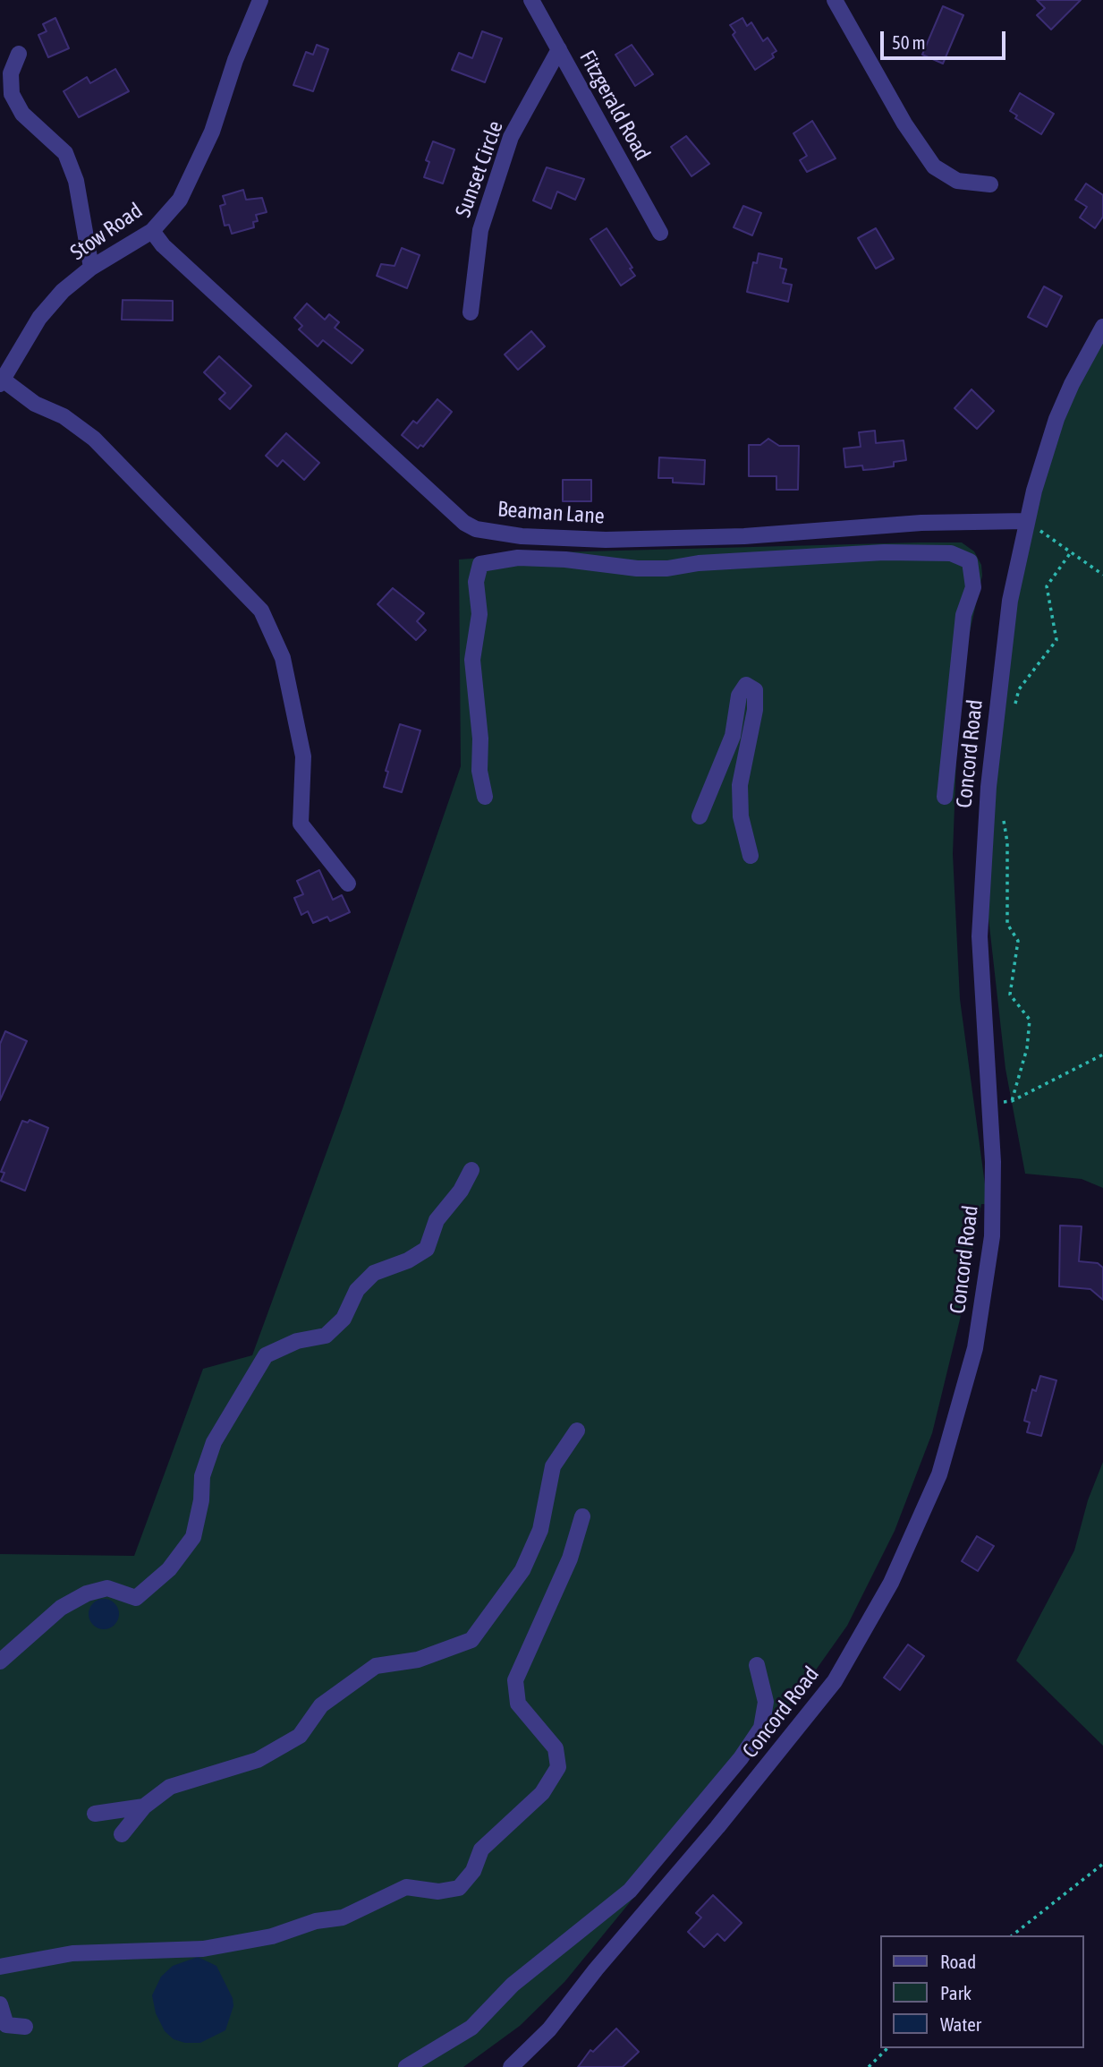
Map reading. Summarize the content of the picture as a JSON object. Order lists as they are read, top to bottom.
{
  "streets": {
    "street": [
      "Fitzgerald Road",
      "Sunset Circle",
      "Stow Road",
      "Beaman Lane",
      "Concord Road"
    ]
  },
  "crossings": [
    ["Fitzgerald Road", "Sunset Circle"],
    ["Stow Road", "Beaman Lane"],
    ["Beaman Lane", "Concord Road"]
  ],
  "legend": ["Road", "Park", "Water"],
  "scale_bar": "50 m"
}
